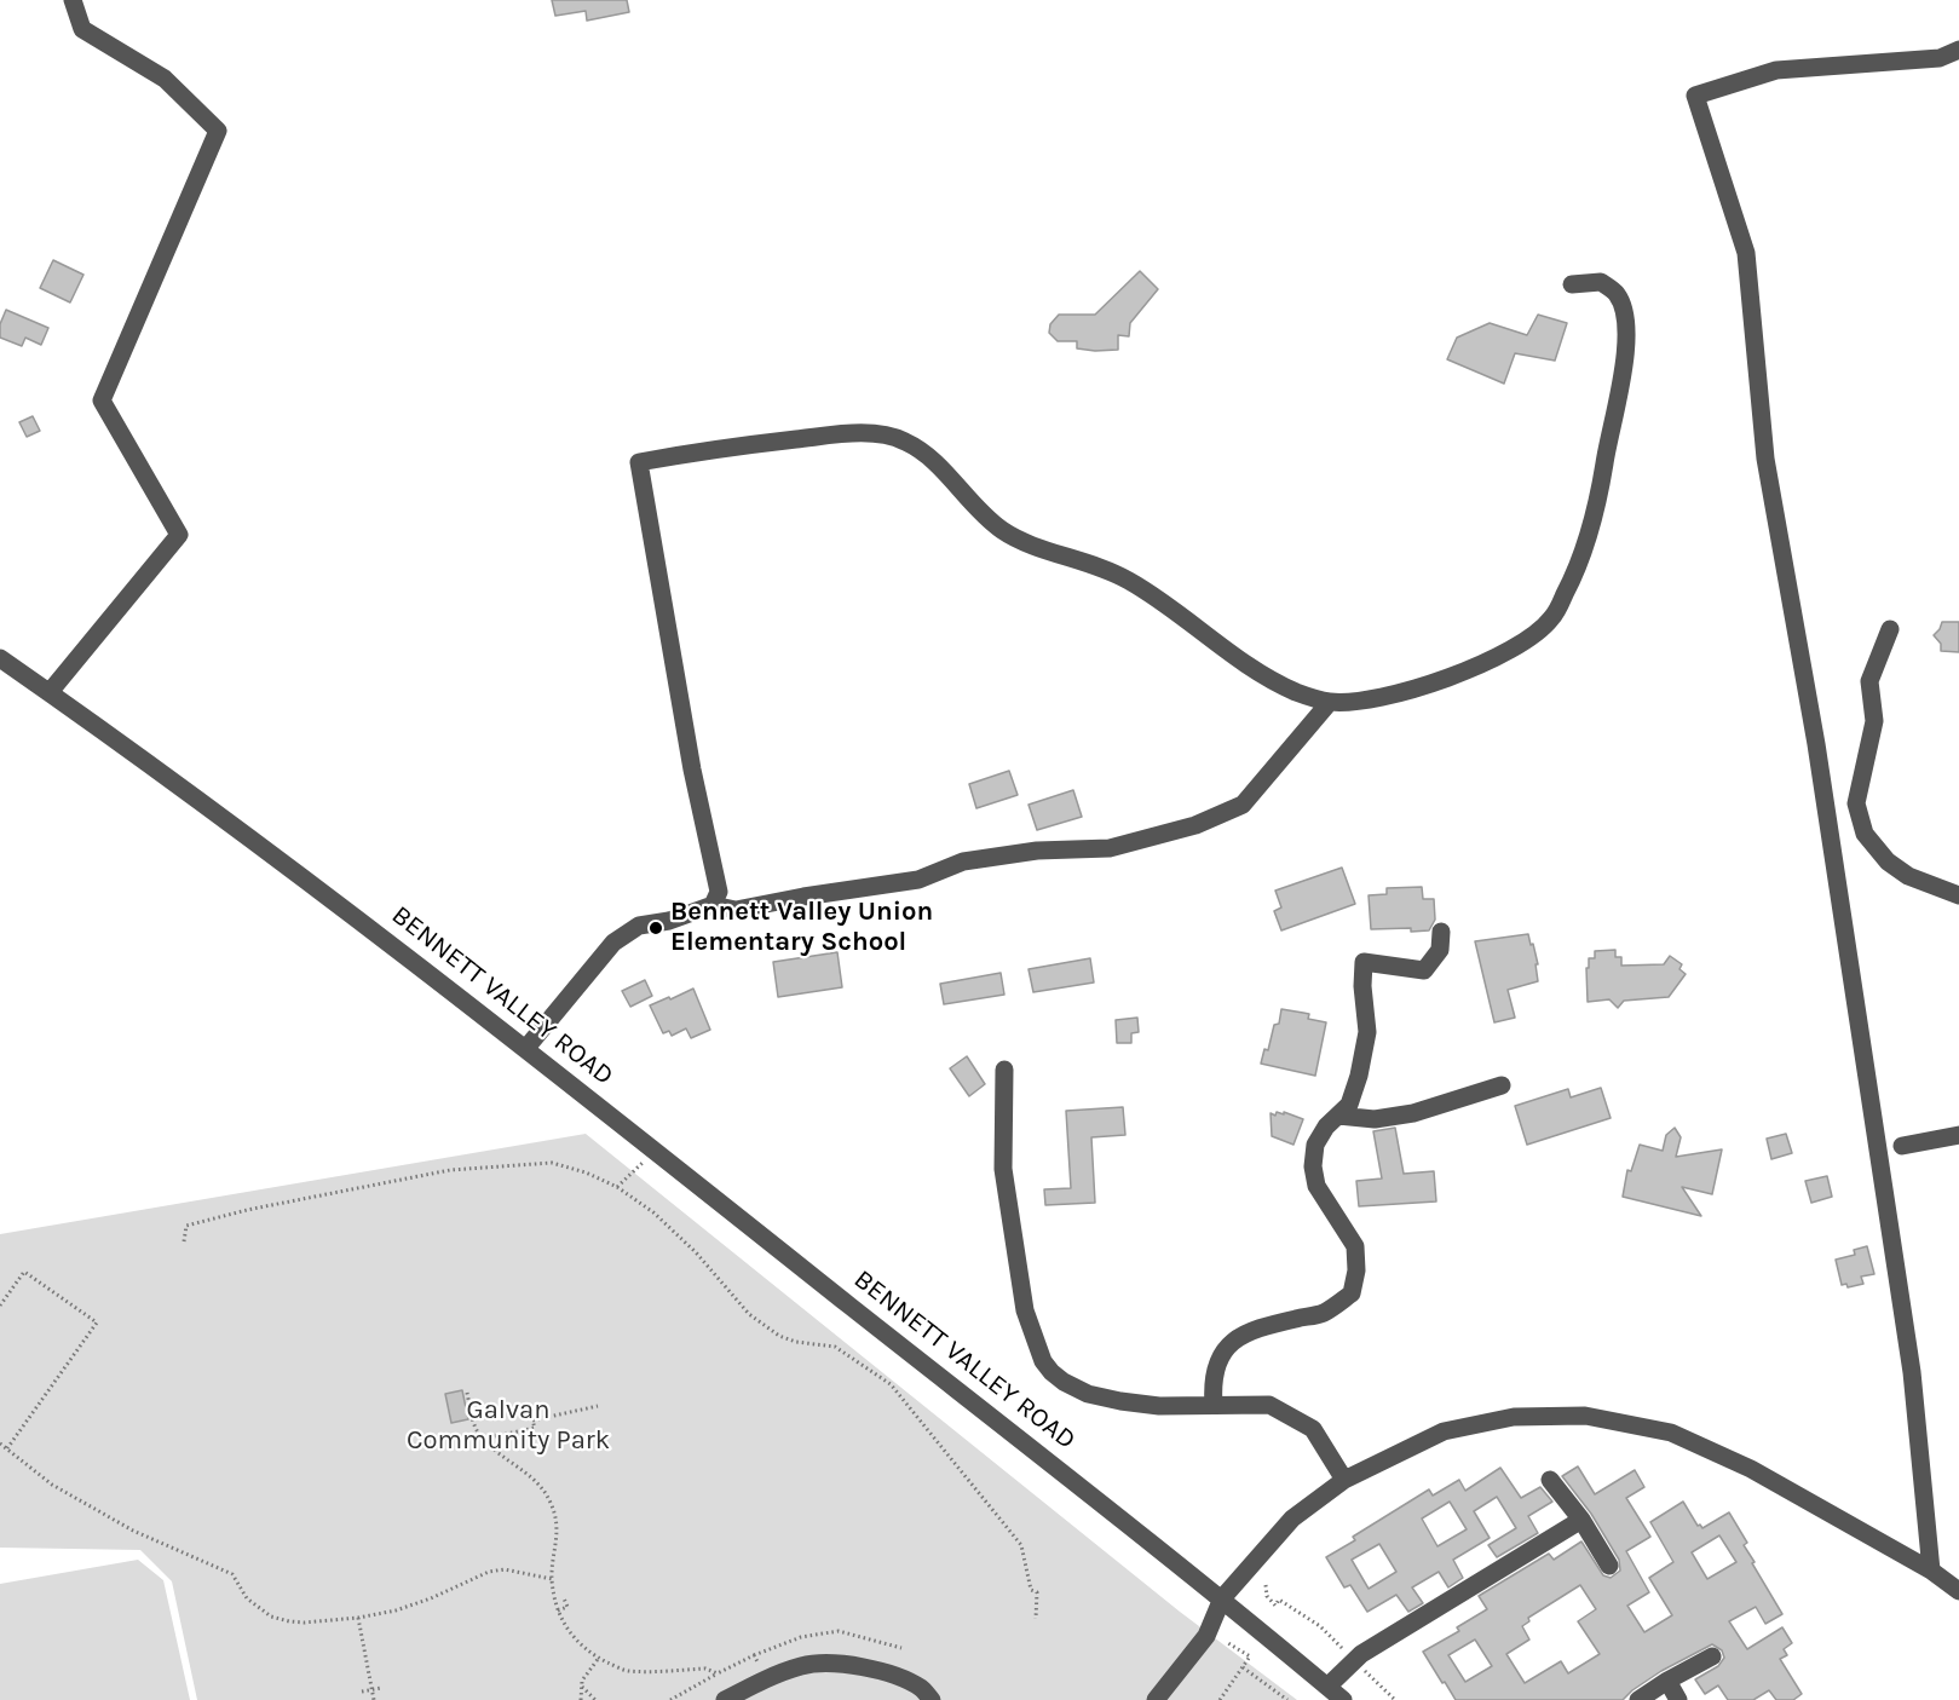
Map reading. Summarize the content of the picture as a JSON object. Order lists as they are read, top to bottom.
{
  "streets": {
    "street": ["BENNETT VALLEY ROAD"]
  },
  "parks": ["Galvan Community Park"],
  "places": ["Bennett Valley Union Elementary School"]
}
